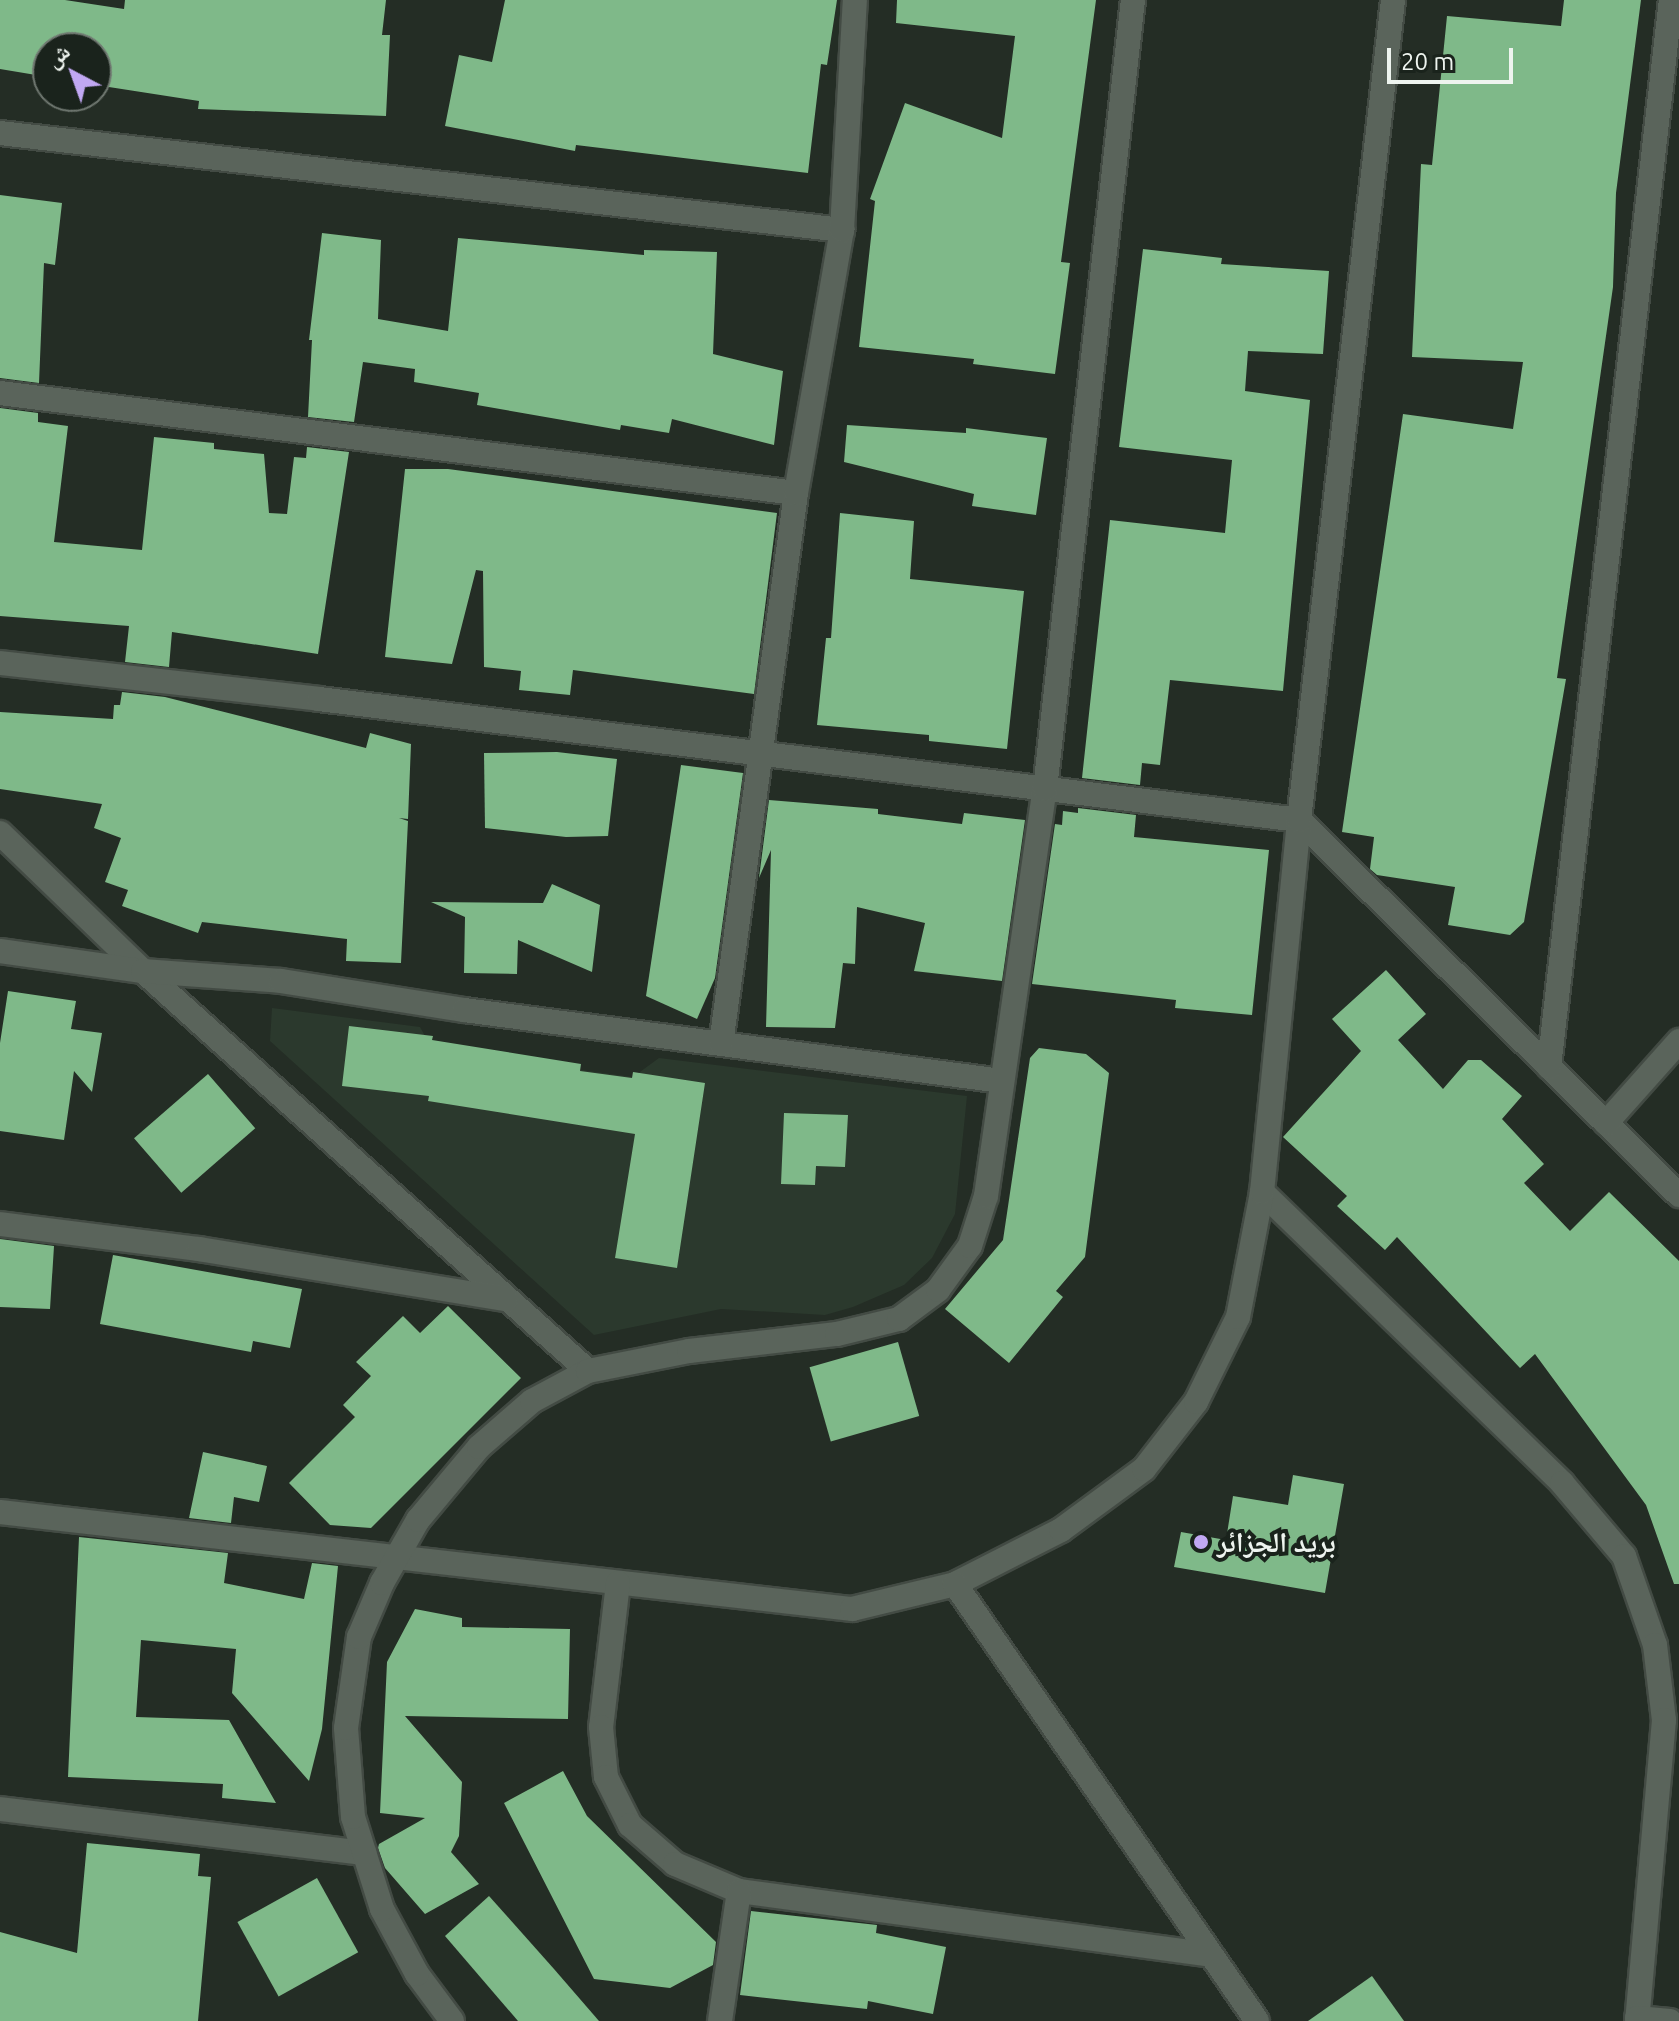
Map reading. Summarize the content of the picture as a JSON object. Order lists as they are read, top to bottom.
{
  "places": ["بريد الجزائر"],
  "scale_bar": "20 m",
  "north": "top left"
}
